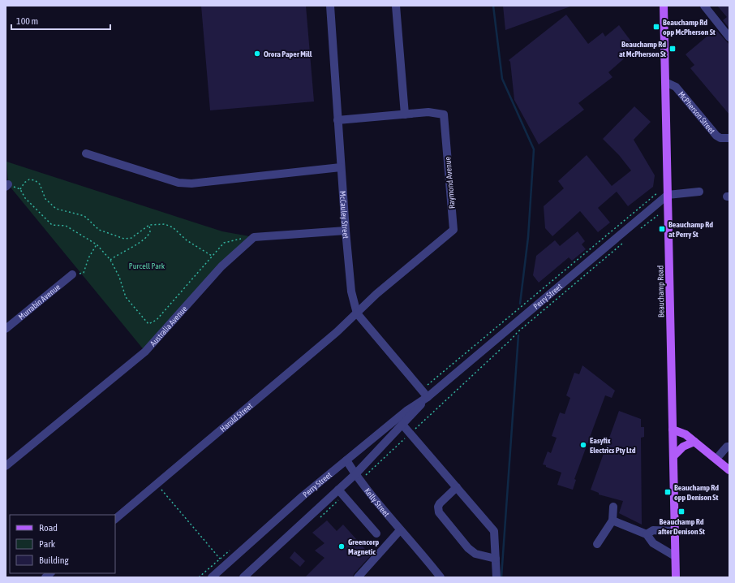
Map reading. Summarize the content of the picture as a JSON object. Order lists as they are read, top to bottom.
{
  "streets": {
    "main road": ["Beauchamp Road"],
    "street": [
      "McPherson Street",
      "Raymond Avenue",
      "McCauley Street",
      "Perry Street",
      "Murrabin Avenue",
      "Australia Avenue",
      "Harold Street",
      "Kelly Street"
    ]
  },
  "crossings": [
    ["McPherson Street", "Beauchamp Road"],
    ["Raymond Avenue", "McCauley Street"],
    ["Raymond Avenue", "Harold Street"],
    ["McCauley Street", "Perry Street"],
    ["McCauley Street", "Australia Avenue"],
    ["McCauley Street", "Harold Street"],
    ["Beauchamp Road", "Perry Street"],
    ["Perry Street", "Kelly Street"]
  ],
  "parks": ["Purcell Park"],
  "places": {
    "transit": [
      "Beauchamp Rd opp McPherson St",
      "Beauchamp Rd at McPherson St",
      "Beauchamp Rd at Perry St",
      "Beauchamp Rd opp Denison St",
      "Beauchamp Rd after Denison St"
    ],
    "other": ["Orora Paper Mill", "Easyfix Electrics Pty Ltd", "Greencorp Magnetic"]
  },
  "legend": ["Road", "Park", "Building"],
  "scale_bar": "100 m"
}
